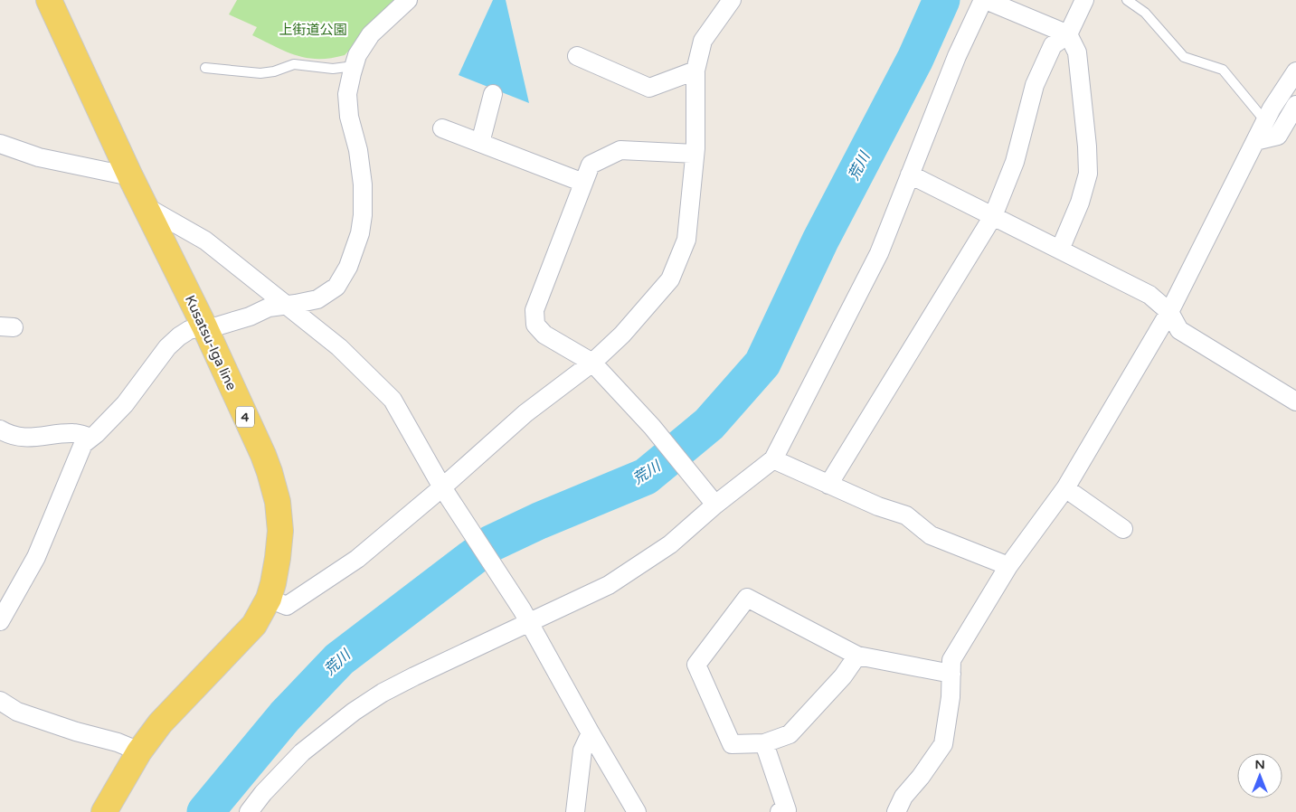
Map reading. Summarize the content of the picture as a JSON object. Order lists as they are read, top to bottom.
{
  "streets": {
    "main road": ["Kusatsu-Iga line", "4"]
  },
  "water": ["荒川"],
  "parks": ["上街道公園"],
  "north": "top"
}
